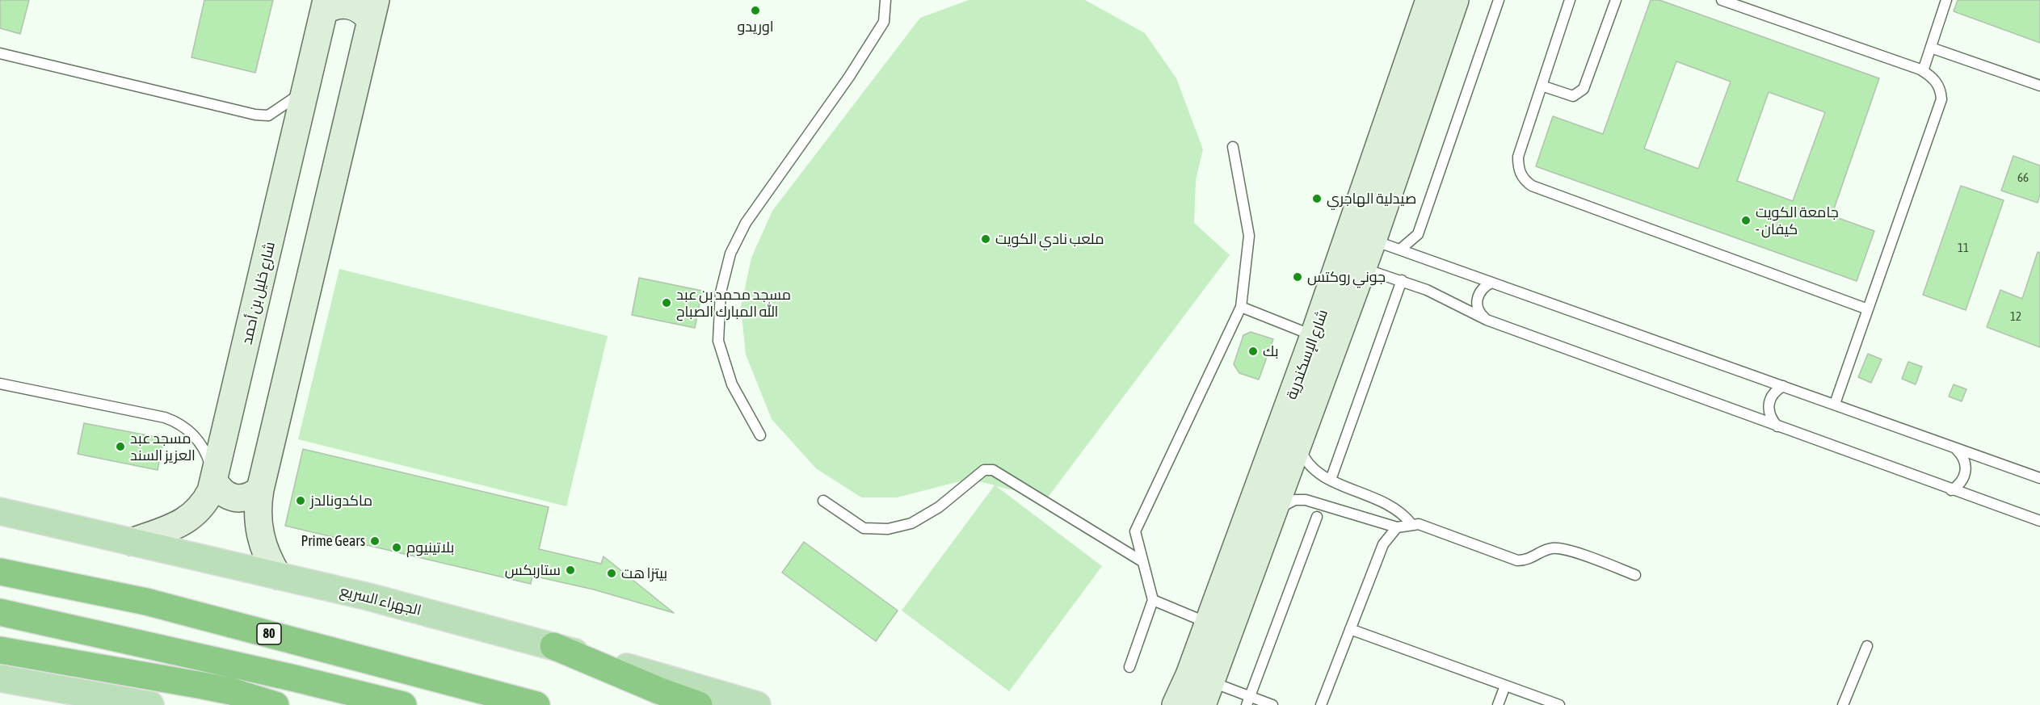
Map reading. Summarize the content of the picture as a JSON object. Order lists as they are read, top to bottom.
{
  "streets": {
    "highway": ["80"],
    "main road": ["الجهراء السريع"],
    "street": ["شارع خليل بن أحمد", "شارع الإسكندرية"]
  },
  "crossings": [
    ["شارع خليل بن أحمد", "الجهراء السريع"]
  ],
  "places": [
    "اوريدو",
    "صيدلية الهاجري",
    "جامعة الكويت - كيفان",
    "ملعب نادي الكويت",
    "جوني روكتس",
    "مسجد محمد بن عبد الله المبارك الصباح",
    "بك",
    "مسجد عبد العزيز السند",
    "ماكدونالدز",
    "Prime Gears",
    "بلاتينيوم",
    "ستاربكس",
    "بيتزا هت"
  ],
  "house_numbers": ["66", "11", "12"]
}
